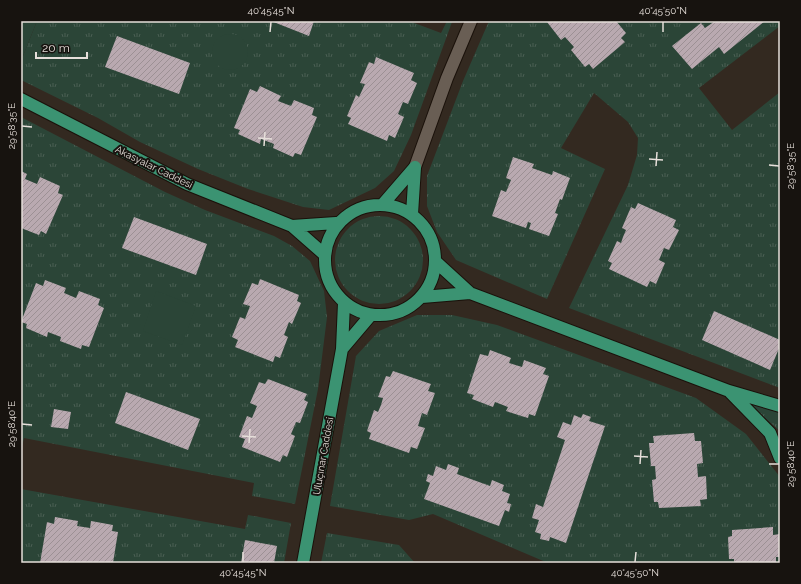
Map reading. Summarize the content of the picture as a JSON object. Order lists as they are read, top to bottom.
{
  "streets": {
    "main road": ["Akasyalar Caddesi", "Uluçınar Caddesi"]
  },
  "scale_bar": "20 m",
  "coordinates": [
    "40°45'45\"N",
    "40°45'50\"N",
    "29°58'35\"E",
    "29°58'40\"E"
  ]
}
